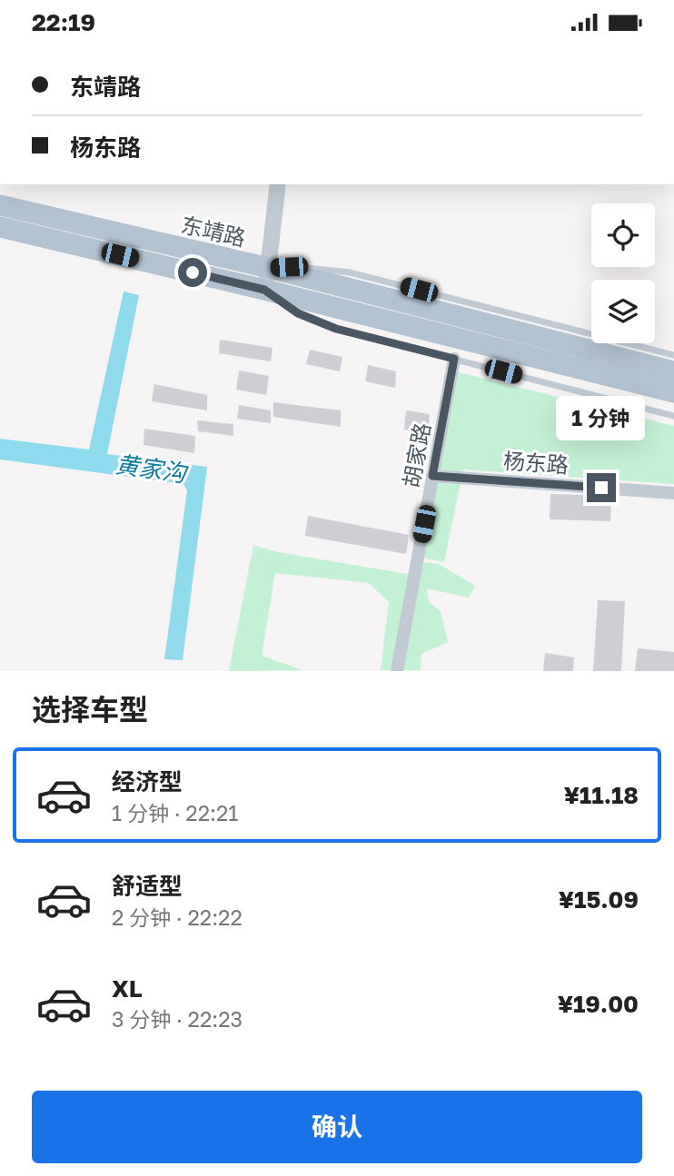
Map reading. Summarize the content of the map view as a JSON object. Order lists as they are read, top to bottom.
{
  "streets": {
    "main road": ["东靖路"],
    "street": ["胡家路", "杨东路"]
  },
  "crossings": [
    ["胡家路", "杨东路"]
  ],
  "water": ["黄家沟"],
  "page": {
    "status": "22:19",
    "banner": ["东靖路", "杨东路"],
    "bubble": "1 分钟",
    "heading": "选择车型",
    "list": [
      {
        "name": "经济型",
        "note": "1 分钟 · 22:21",
        "value": "¥11.18"
      },
      {
        "name": "舒适型",
        "note": "2 分钟 · 22:22",
        "value": "¥15.09"
      },
      {
        "name": "XL",
        "note": "3 分钟 · 22:23",
        "value": "¥19.00"
      }
    ],
    "buttons": "确认"
  }
}
